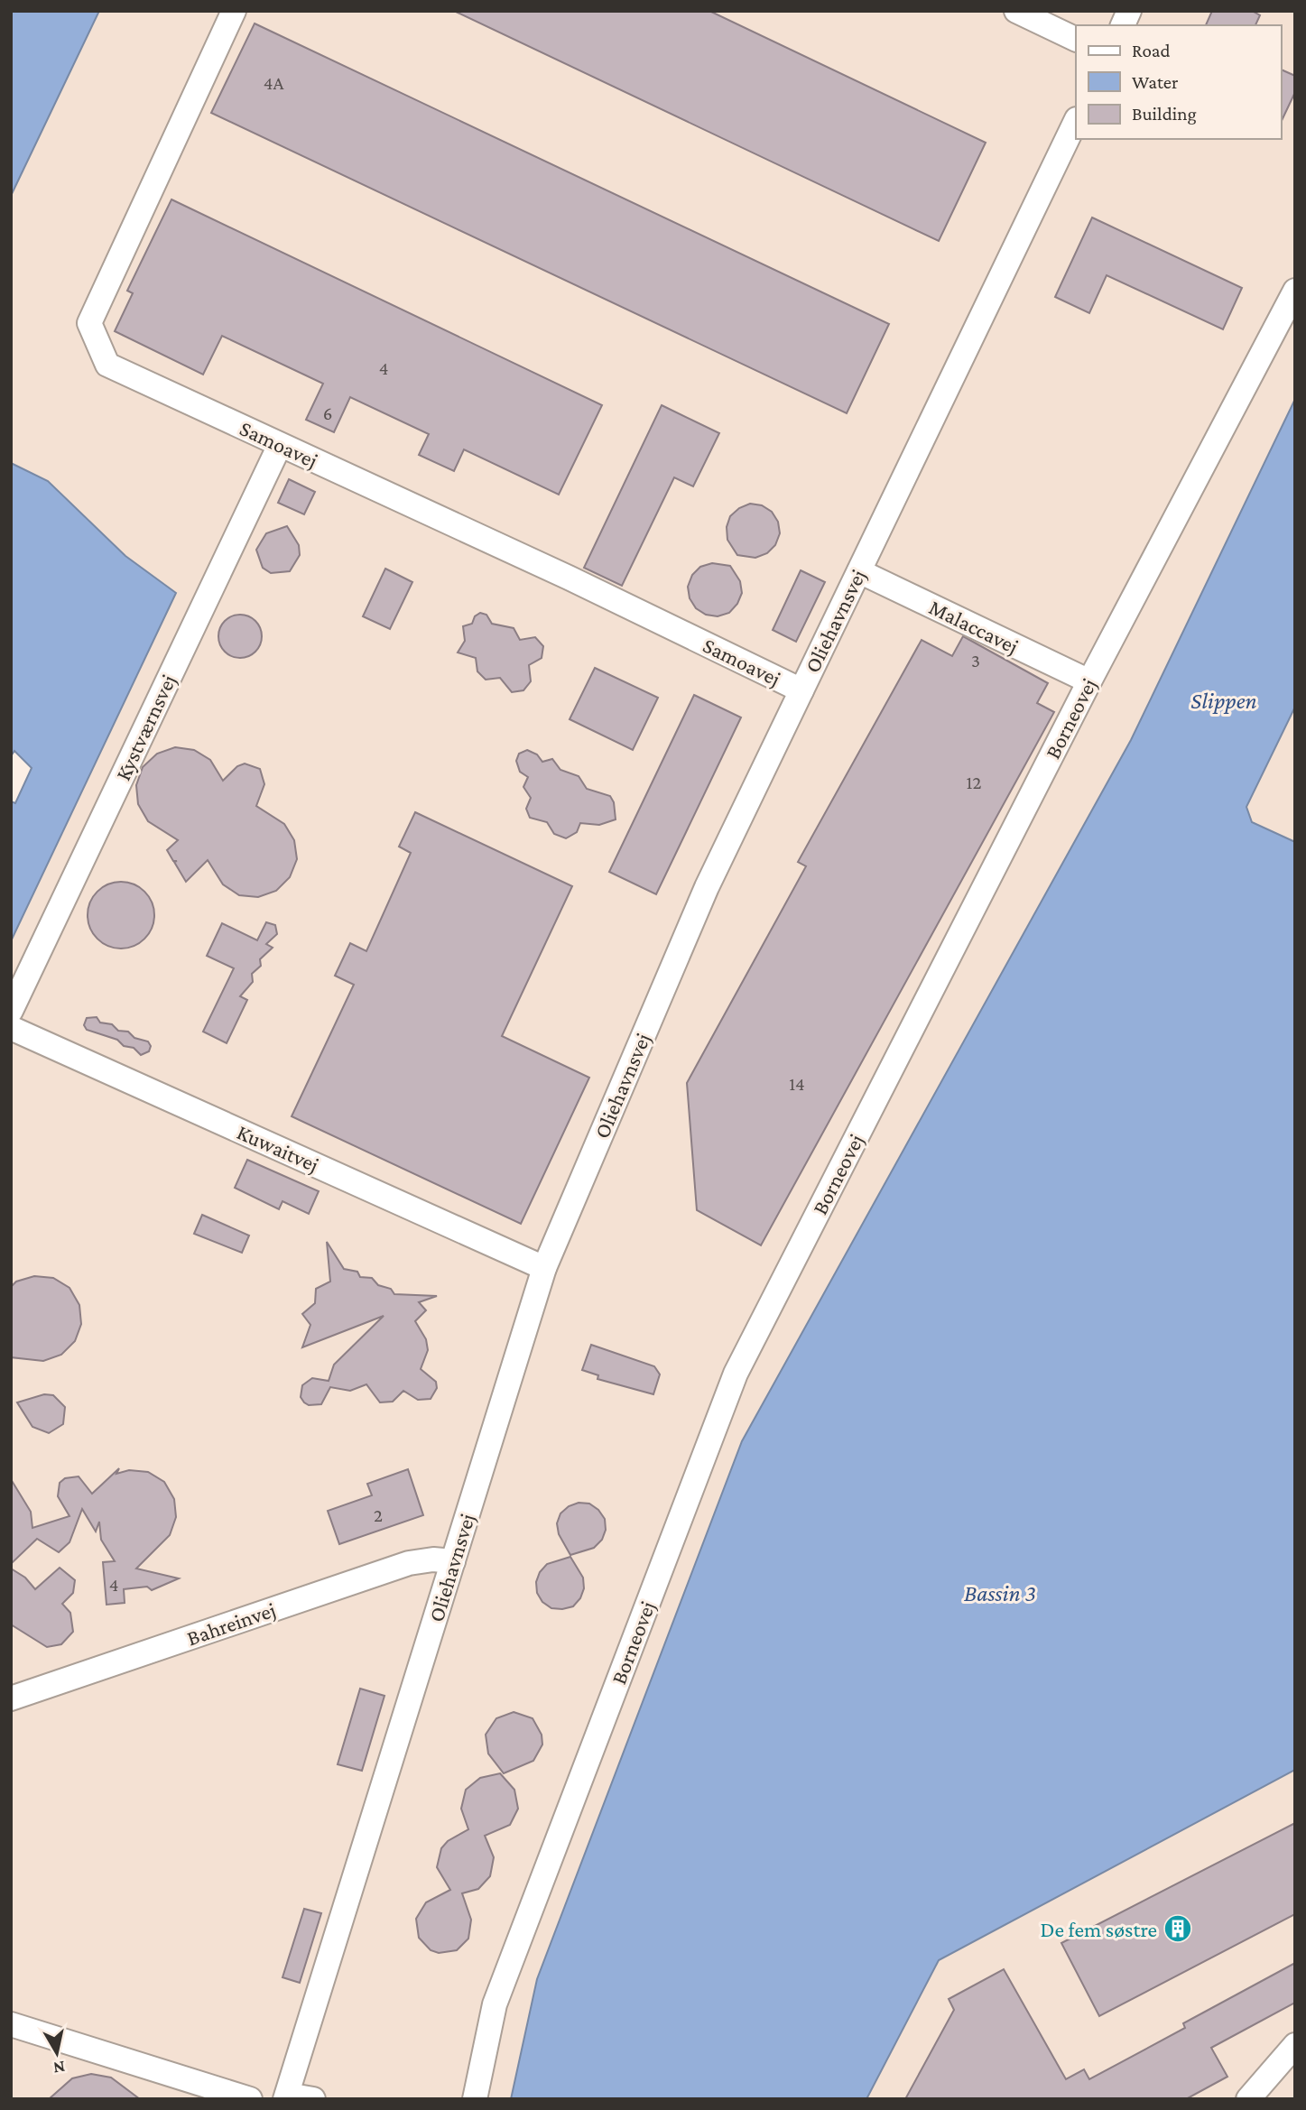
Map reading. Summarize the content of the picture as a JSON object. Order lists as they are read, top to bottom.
{
  "streets": {
    "street": [
      "Samoavej",
      "Oliehavnsvej",
      "Malaccavej",
      "Borneovej",
      "Kystværnsvej",
      "Kuwaitvej",
      "Bahreinvej"
    ]
  },
  "crossings": [
    ["Samoavej", "Oliehavnsvej"],
    ["Samoavej", "Kystværnsvej"],
    ["Oliehavnsvej", "Malaccavej"],
    ["Oliehavnsvej", "Kuwaitvej"],
    ["Oliehavnsvej", "Bahreinvej"],
    ["Malaccavej", "Borneovej"]
  ],
  "water": ["Slippen", "Bassin 3"],
  "places": {
    "building": ["De fem søstre"]
  },
  "house_numbers": [
    "4A",
    "4",
    "6",
    "3",
    "12",
    "14",
    "2",
    "4"
  ],
  "legend": ["Road", "Water", "Building"],
  "north": "bottom"
}
